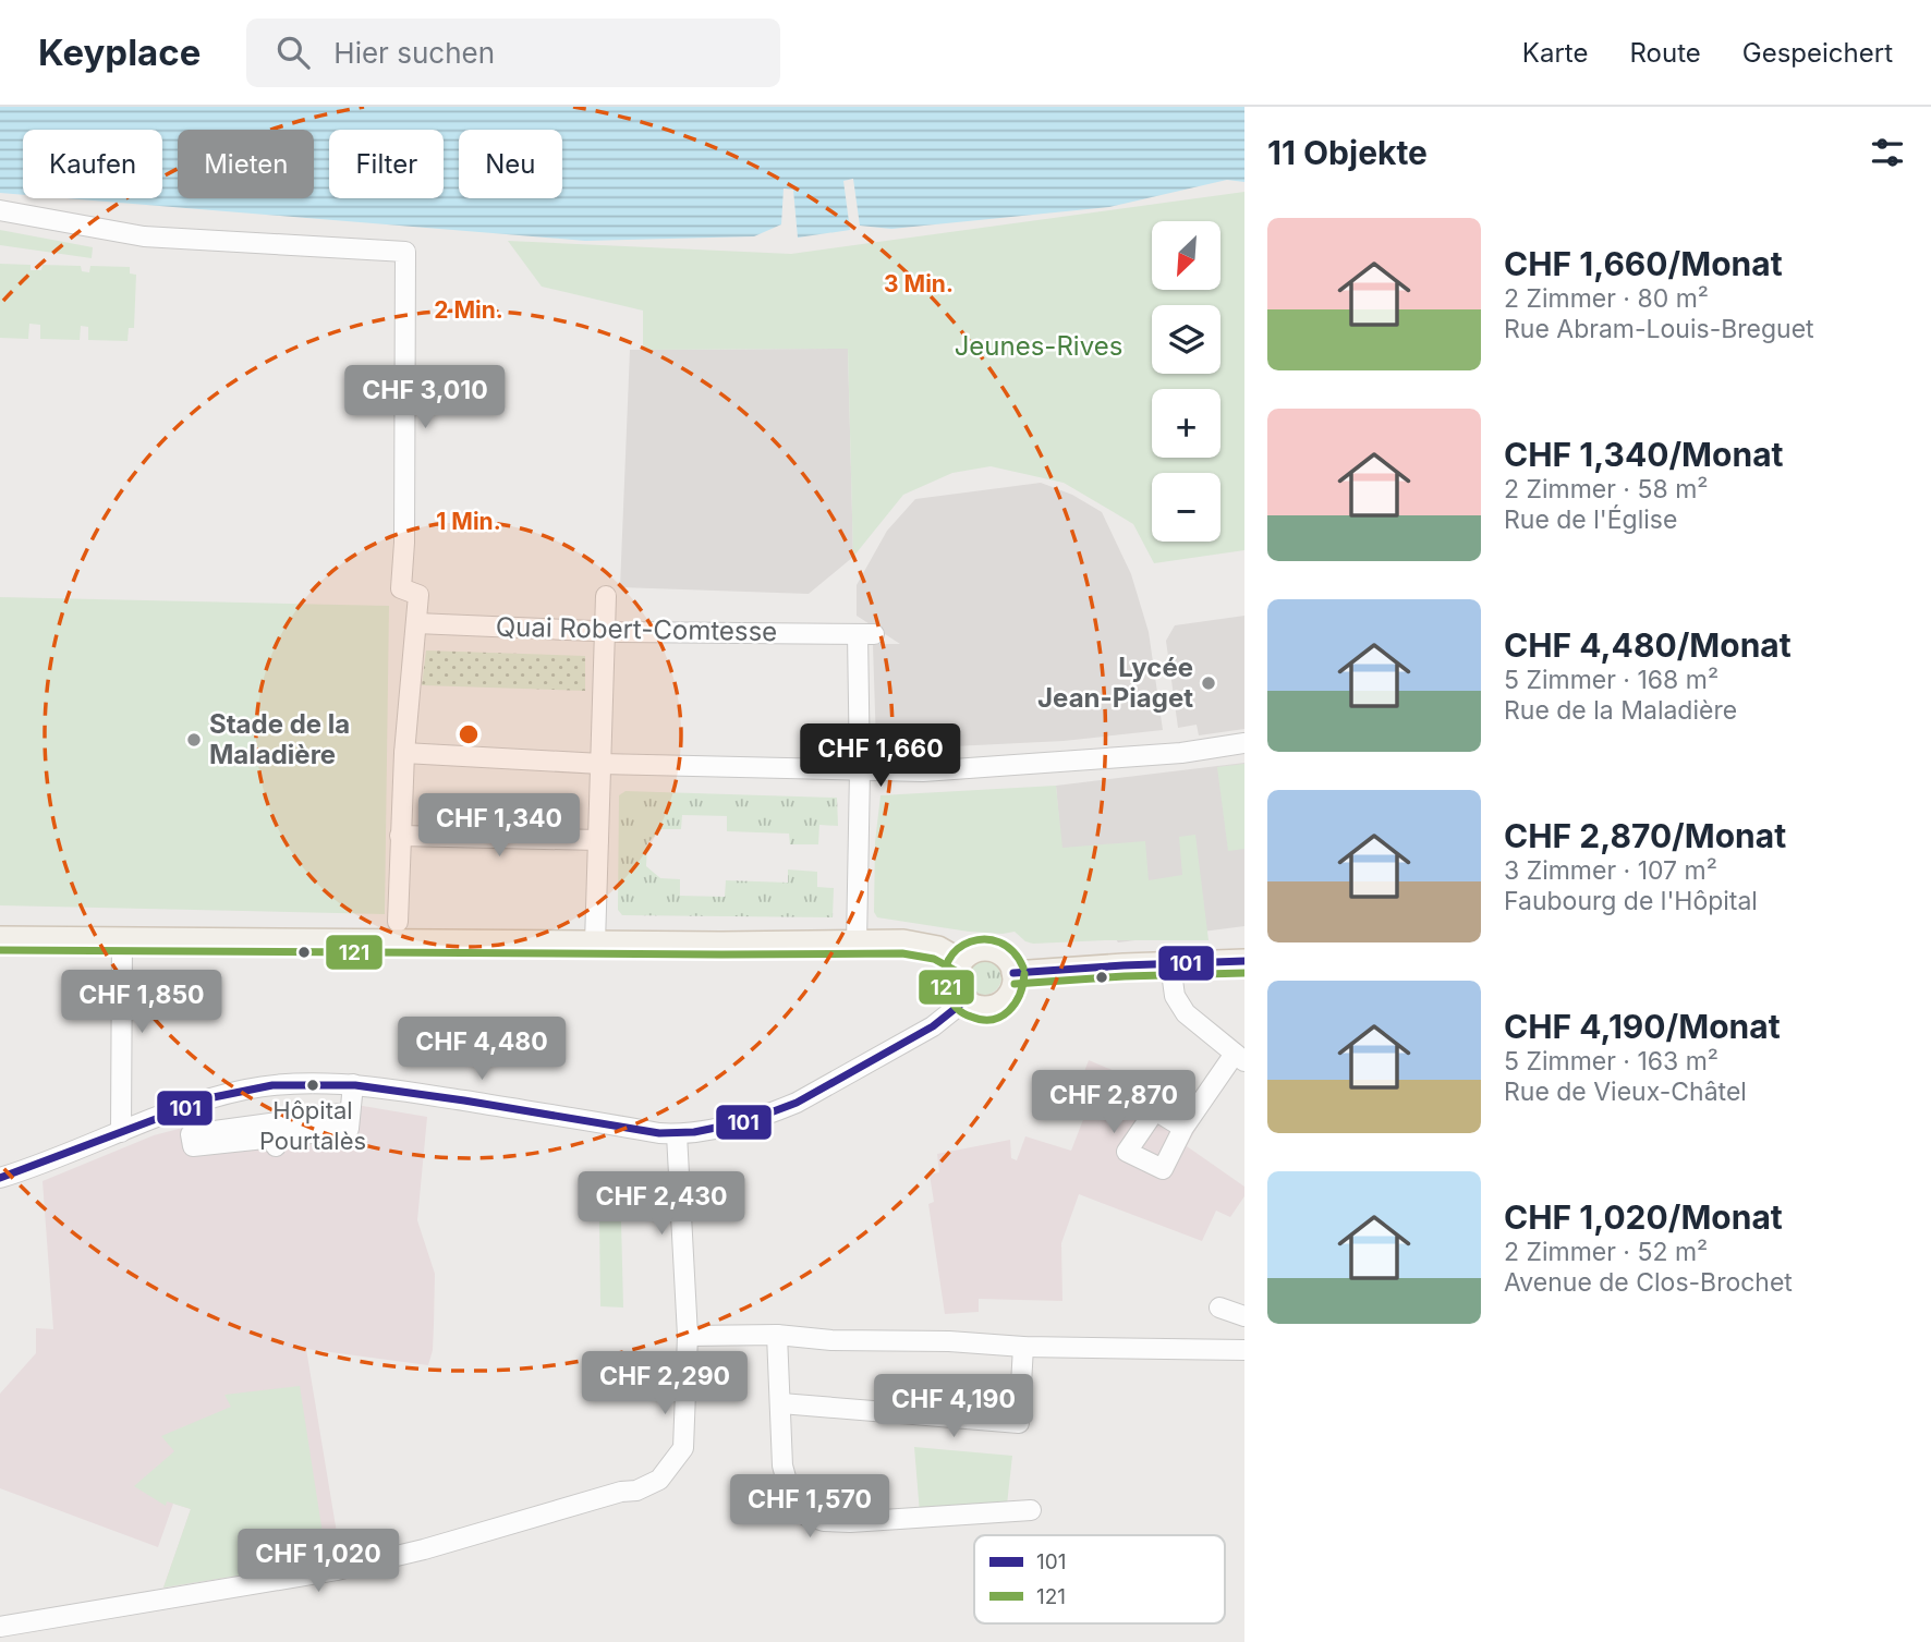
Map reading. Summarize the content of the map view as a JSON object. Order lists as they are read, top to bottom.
{
  "streets": {
    "street": ["Quai Robert-Comtesse"]
  },
  "parks": ["Jeunes-Rives"],
  "places": ["Lycée Jean-Piaget", "Stade de la Maladière", "Hôpital Pourtalès"],
  "lines": ["transit line 121", "transit line 101"],
  "legend": ["101", "121"],
  "north": "bottom left",
  "page": {
    "header": "Keyplace",
    "search": "Hier suchen",
    "nav": ["Karte", "Route", "Gespeichert"],
    "heading": "11 Objekte",
    "chip": [
      "Kaufen",
      "Mieten",
      "Filter",
      "Neu"
    ],
    "list": [
      {
        "name": "CHF 1,660/Monat",
        "note": "2 Zimmer · 80 m² · Rue Abram-Louis-Breguet"
      },
      {
        "name": "CHF 1,340/Monat",
        "note": "2 Zimmer · 58 m² · Rue de l'Église"
      },
      {
        "name": "CHF 4,480/Monat",
        "note": "5 Zimmer · 168 m² · Rue de la Maladière"
      },
      {
        "name": "CHF 2,870/Monat",
        "note": "3 Zimmer · 107 m² · Faubourg de l'Hôpital"
      },
      {
        "name": "CHF 4,190/Monat",
        "note": "5 Zimmer · 163 m² · Rue de Vieux-Châtel"
      },
      {
        "name": "CHF 1,020/Monat",
        "note": "2 Zimmer · 52 m² · Avenue de Clos-Brochet"
      }
    ],
    "map_buttons": ["+", "−"],
    "price": [
      "CHF 3,010",
      "CHF 1,660",
      "CHF 1,340",
      "CHF 1,850",
      "CHF 4,480",
      "CHF 2,870",
      "CHF 2,430",
      "CHF 2,290",
      "CHF 4,190",
      "CHF 1,570",
      "CHF 1,020"
    ]
  },
  "rings": ["3 Min.", "2 Min.", "1 Min."]
}
